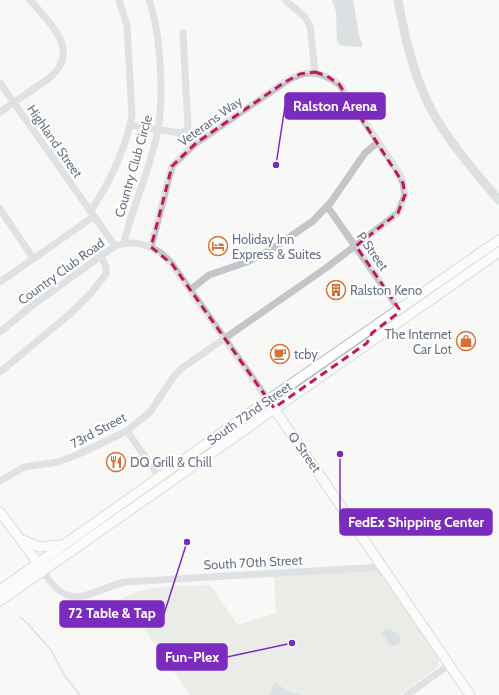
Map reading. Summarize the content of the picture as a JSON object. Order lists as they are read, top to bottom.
{
  "streets": {
    "main road": ["South 72nd Street", "Q Street"],
    "street": [
      "Veterans Way",
      "Highland Street",
      "Country Club Circle",
      "P Street",
      "Country Club Road",
      "73rd Street",
      "South 70th Street"
    ]
  },
  "crossings": [
    ["Veterans Way", "Q Street"],
    ["Highland Street", "Country Club Road"],
    ["Country Club Circle", "Q Street"],
    ["P Street", "South 72nd Street"],
    ["P Street", "73rd Street"],
    ["Country Club Road", "Q Street"],
    ["South 72nd Street", "Q Street"],
    ["South 72nd Street", "South 70th Street"],
    ["73rd Street", "Q Street"],
    ["Q Street", "South 70th Street"]
  ],
  "places": {
    "other": [
      "Ralston Arena",
      "FedEx Shipping Center",
      "72 Table & Tap",
      "Fun-Plex"
    ],
    "hotel": ["Holiday Inn Express & Suites"],
    "building": ["Ralston Keno"],
    "shop": ["The Internet Car Lot"],
    "cafe": ["tcby"],
    "restaurant": ["DQ Grill & Chill"]
  }
}
